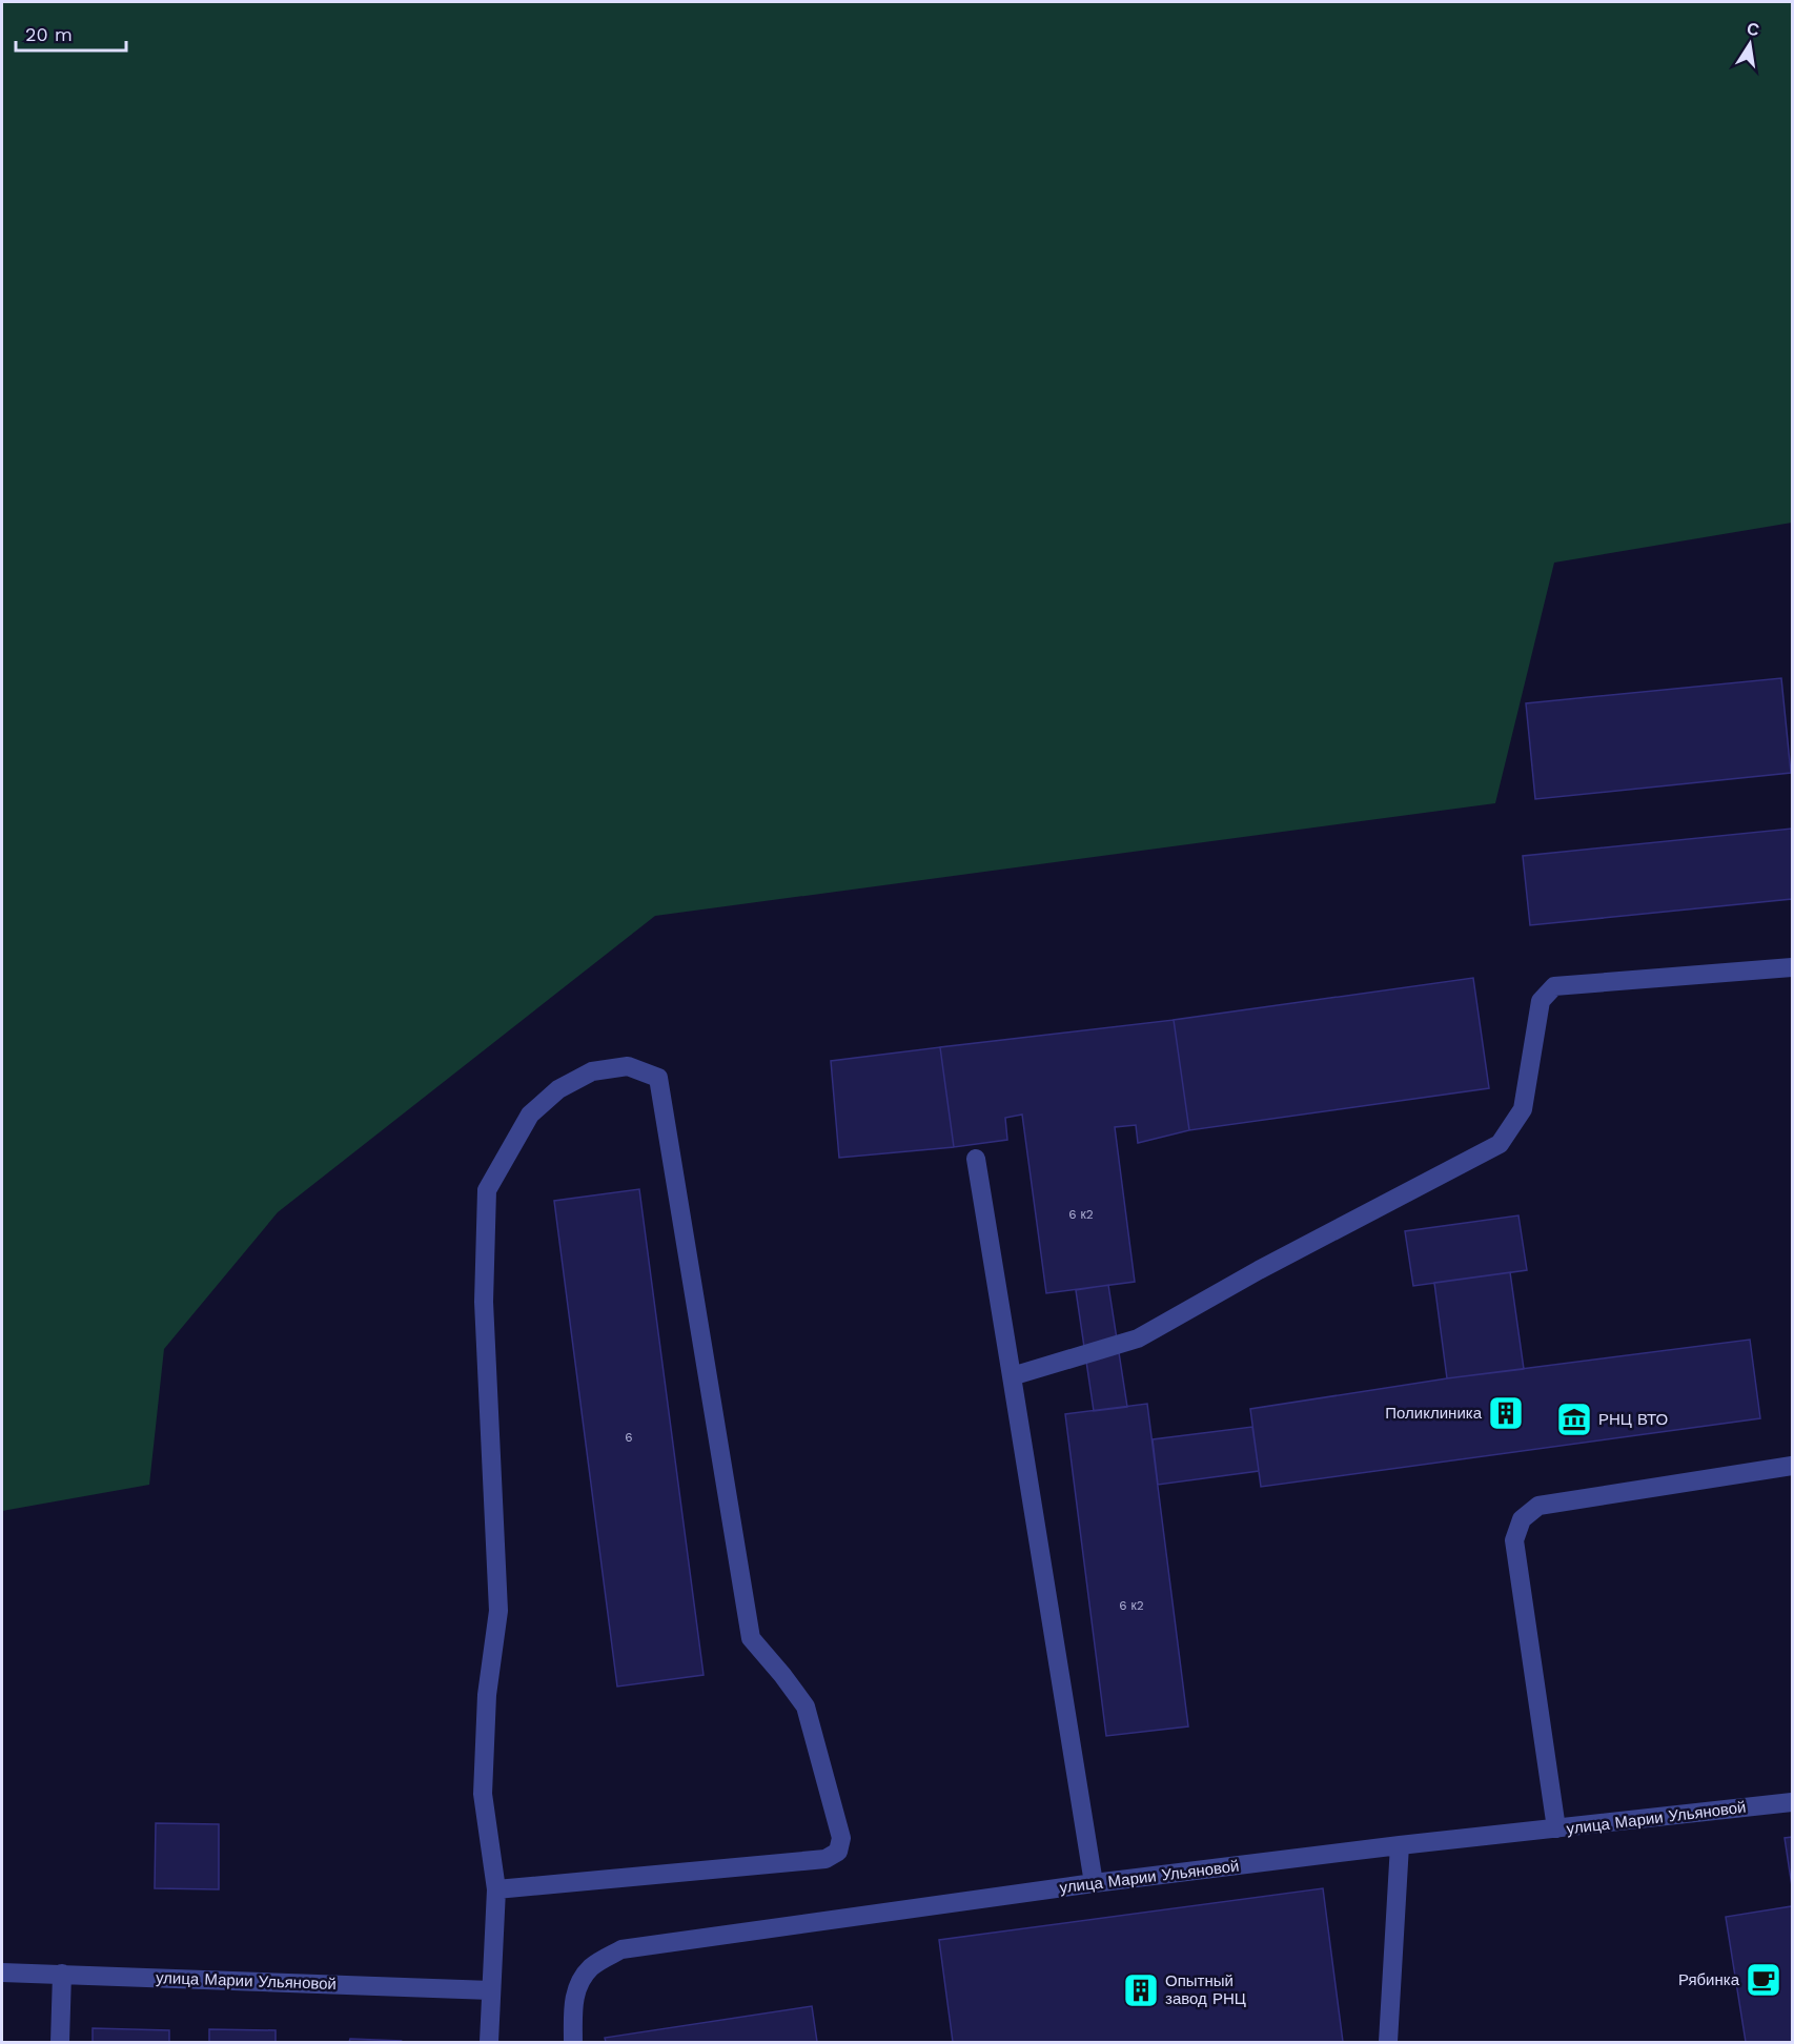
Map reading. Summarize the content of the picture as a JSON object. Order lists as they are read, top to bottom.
{
  "streets": {
    "street": ["улица Марии Ульяновой"]
  },
  "places": {
    "building": ["Поликлиника", "Опытный завод РНЦ"],
    "museum": ["РНЦ ВТО"],
    "cafe": ["Рябинка"]
  },
  "house_numbers": ["6 к2", "6", "6 к2"],
  "scale_bar": "20 m",
  "north": "top"
}
